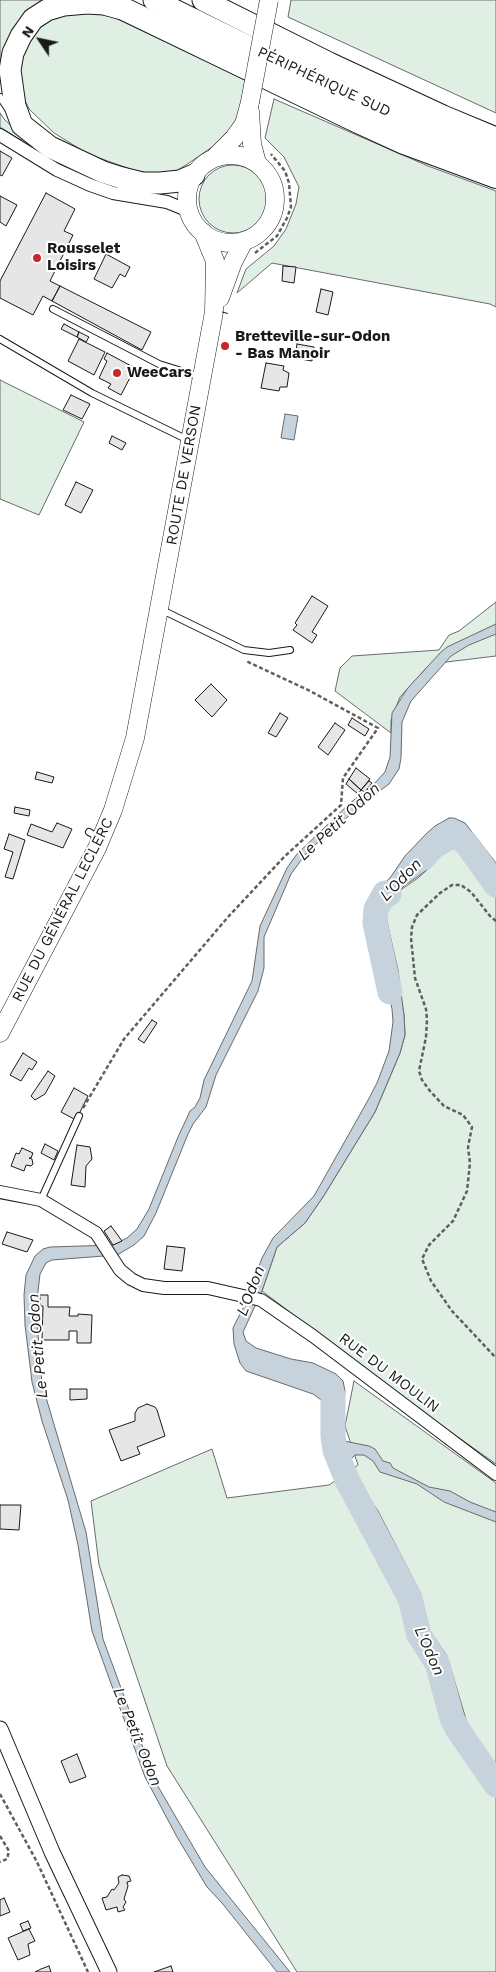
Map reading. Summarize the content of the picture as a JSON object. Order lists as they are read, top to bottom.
{
  "streets": {
    "highway": ["PÉRIPHÉRIQUE SUD"],
    "main road": ["ROUTE DE VERSON", "RUE DU GÉNÉRAL LECLERC"],
    "street": ["RUE DU MOULIN"]
  },
  "crossings": [
    ["ROUTE DE VERSON", "RUE DU GÉNÉRAL LECLERC"]
  ],
  "water": ["Le Petit Odon", "L'Odon"],
  "places": ["Rousselet Loisirs", "Bretteville-sur-Odon - Bas Manoir", "WeeCars"],
  "north": "top left"
}
